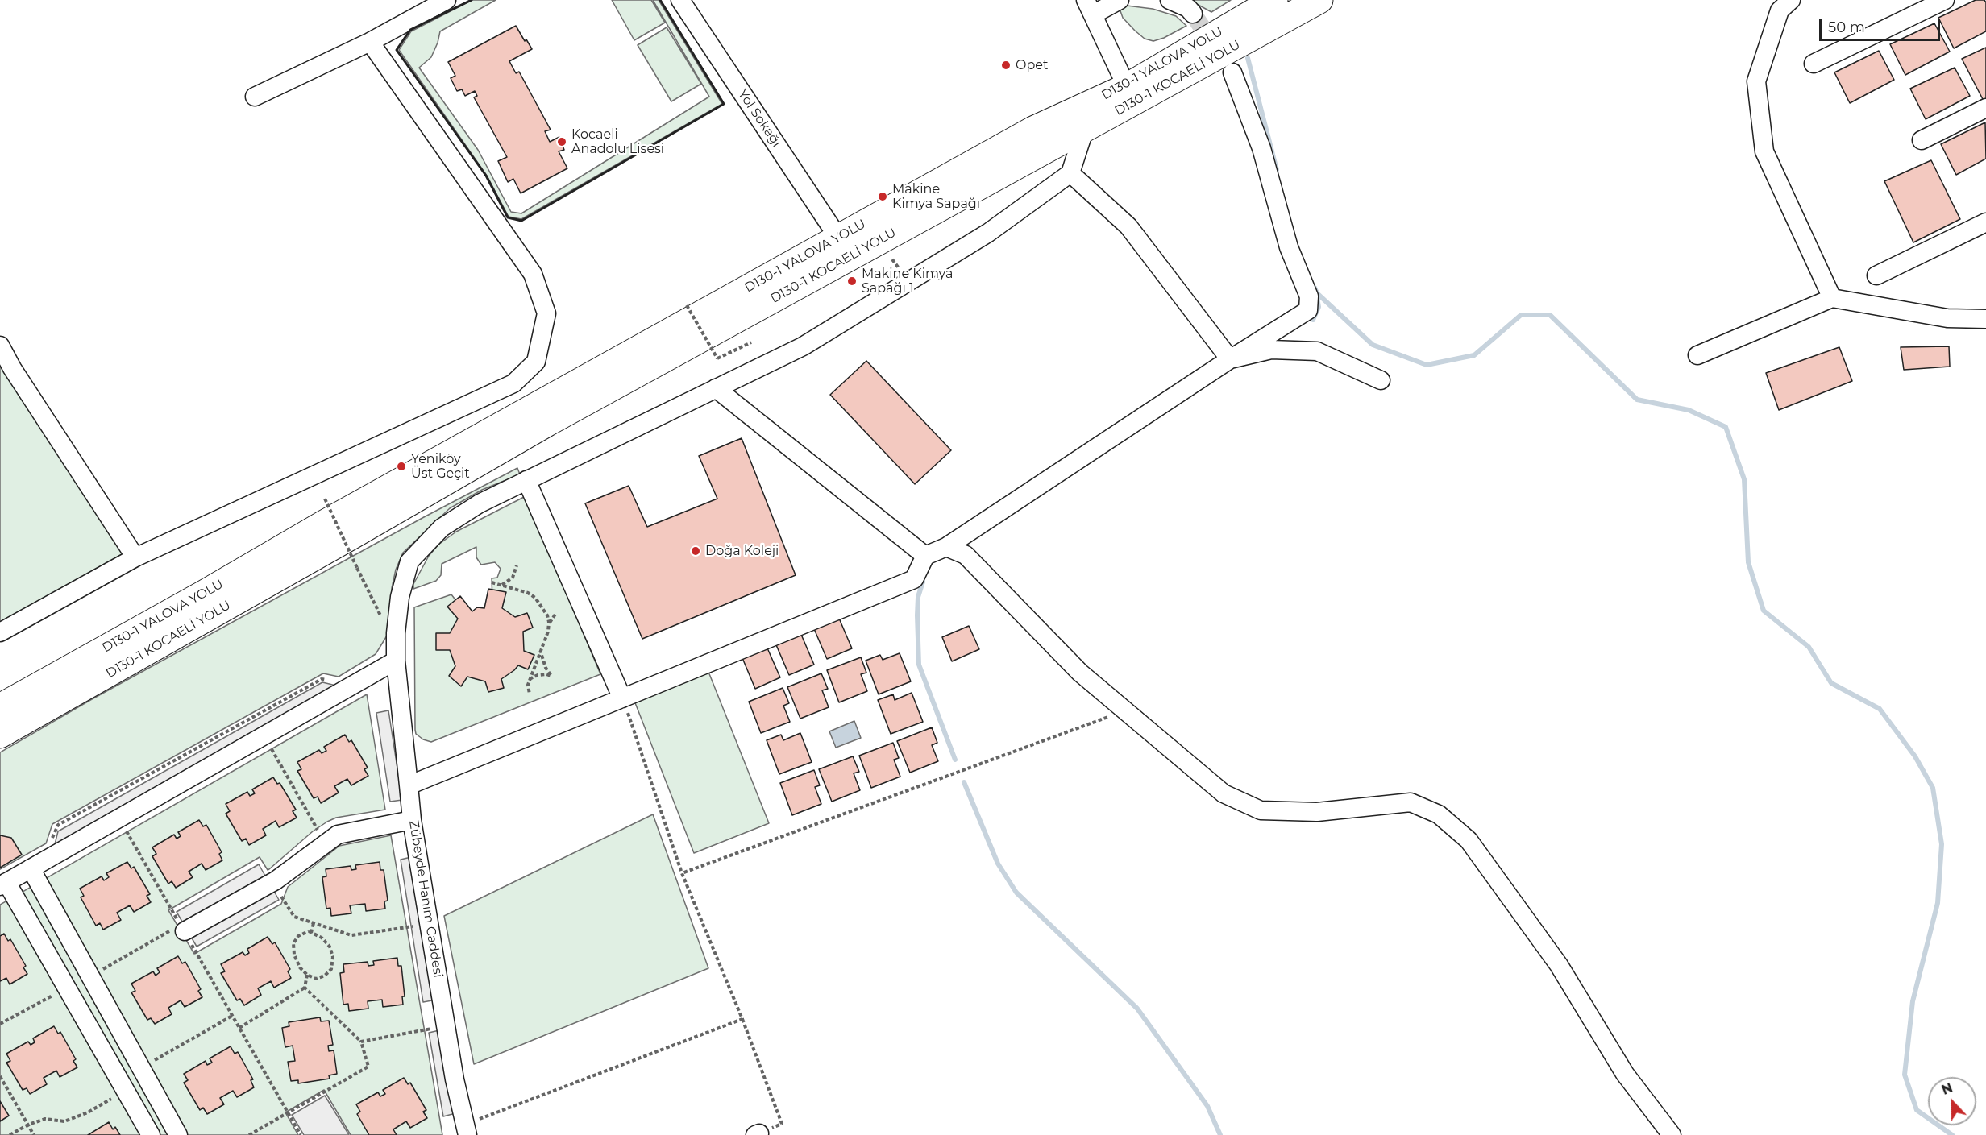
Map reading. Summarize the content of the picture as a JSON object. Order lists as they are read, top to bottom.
{
  "streets": {
    "highway": ["D130-1 YALOVA YOLU", "D130-1 KOCAELİ YOLU"],
    "street": ["Yol Sokağı", "Zübeyde Hanım Caddesi"]
  },
  "crossings": [
    ["D130-1 YALOVA YOLU", "D130-1 KOCAELİ YOLU"],
    ["D130-1 YALOVA YOLU", "Yol Sokağı"]
  ],
  "places": [
    "Opet",
    "Kocaeli Anadolu Lisesi",
    "Makine Kimya Sapağı",
    "Makine Kimya Sapağı 1",
    "Yeniköy Üst Geçit",
    "Doğa Koleji"
  ],
  "scale_bar": "50 m",
  "north": "top"
}
